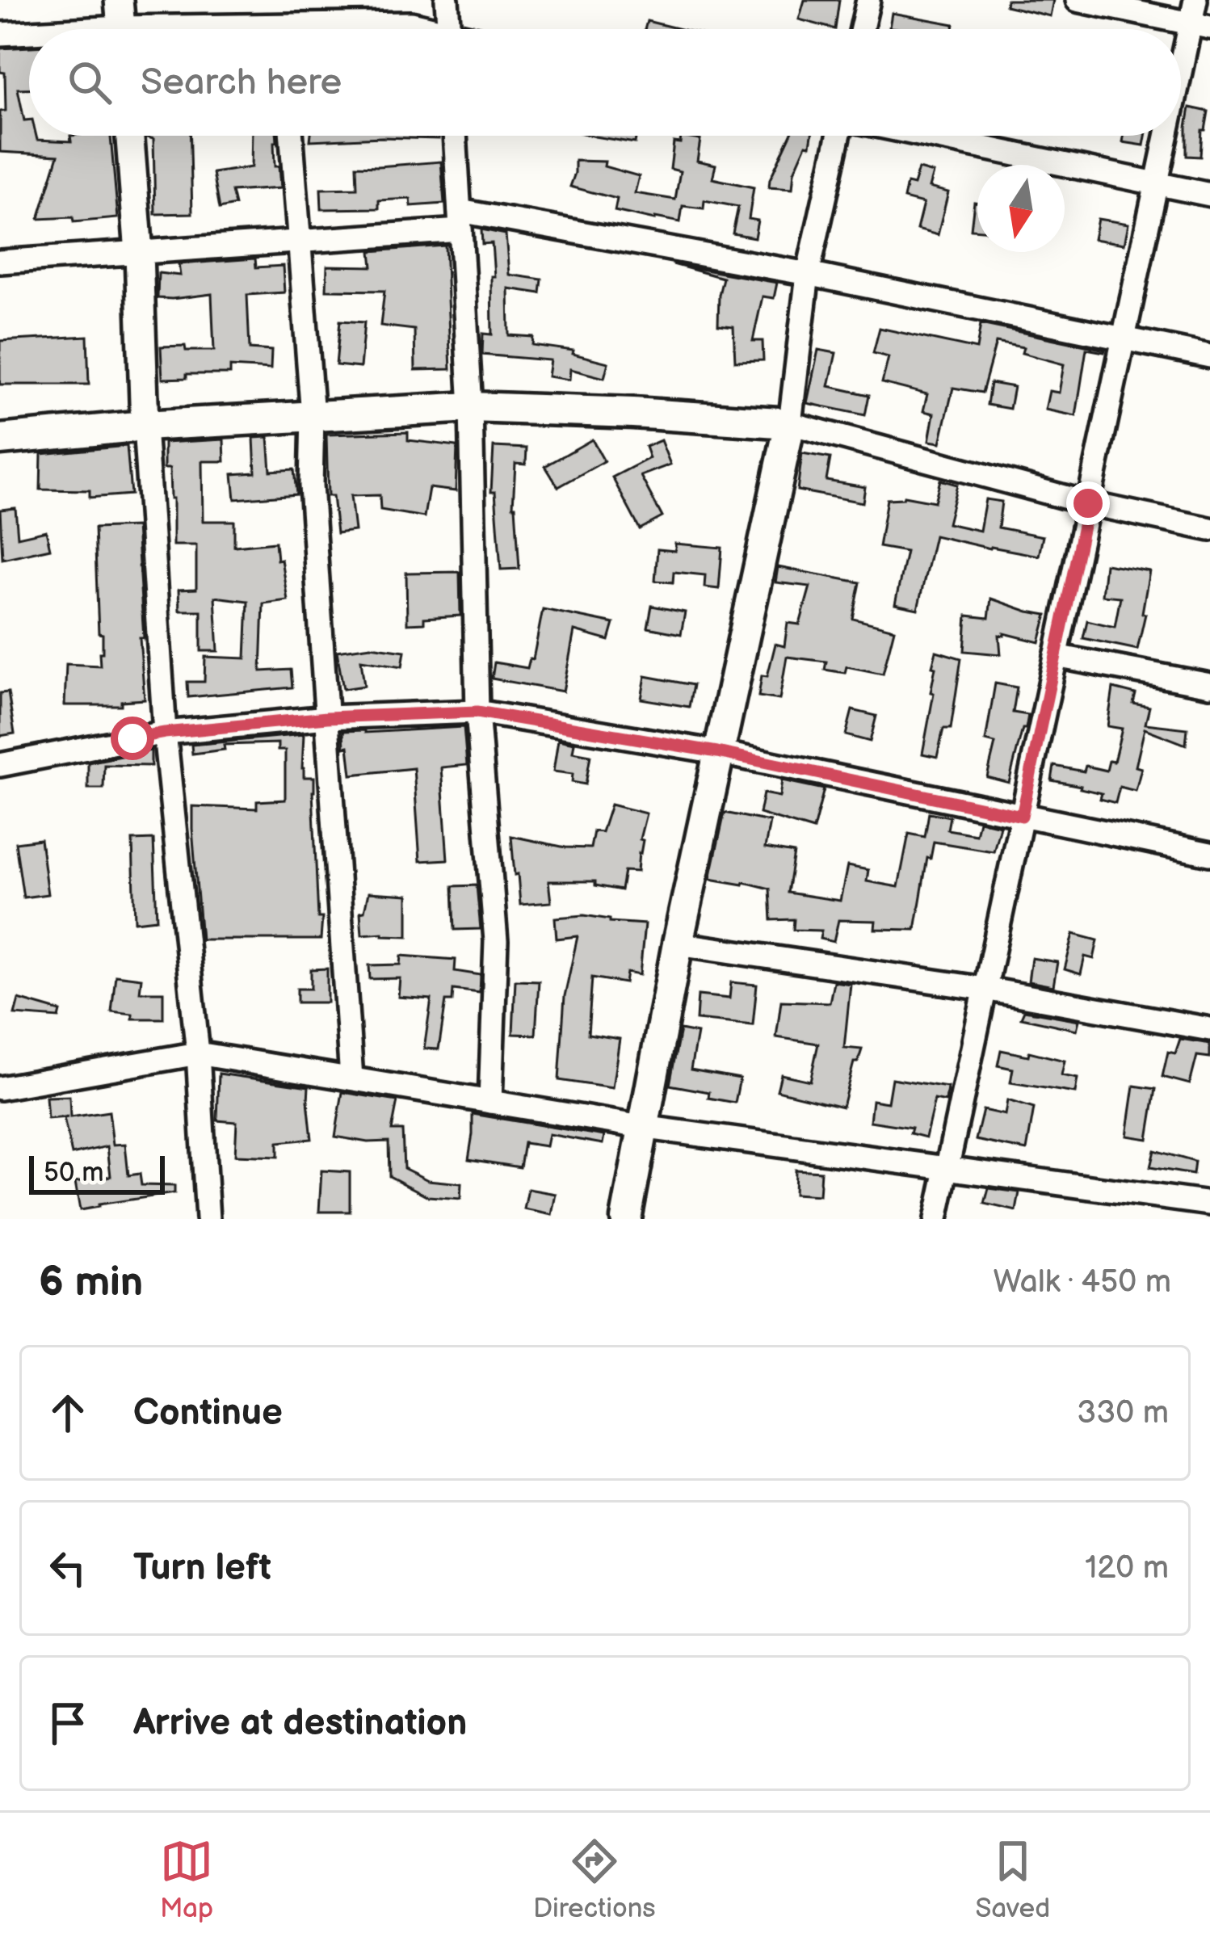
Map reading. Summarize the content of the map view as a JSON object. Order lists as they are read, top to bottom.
{
  "scale_bar": "50 m",
  "north": "bottom",
  "page": {
    "search": "Search here",
    "scale": "50 m",
    "heading": ["6 min", "Walk · 450 m"],
    "list": [
      ["Continue", "330 m"],
      ["Turn left", "120 m"],
      "Arrive at destination"
    ],
    "nav": ["Map", "Directions", "Saved"]
  }
}
